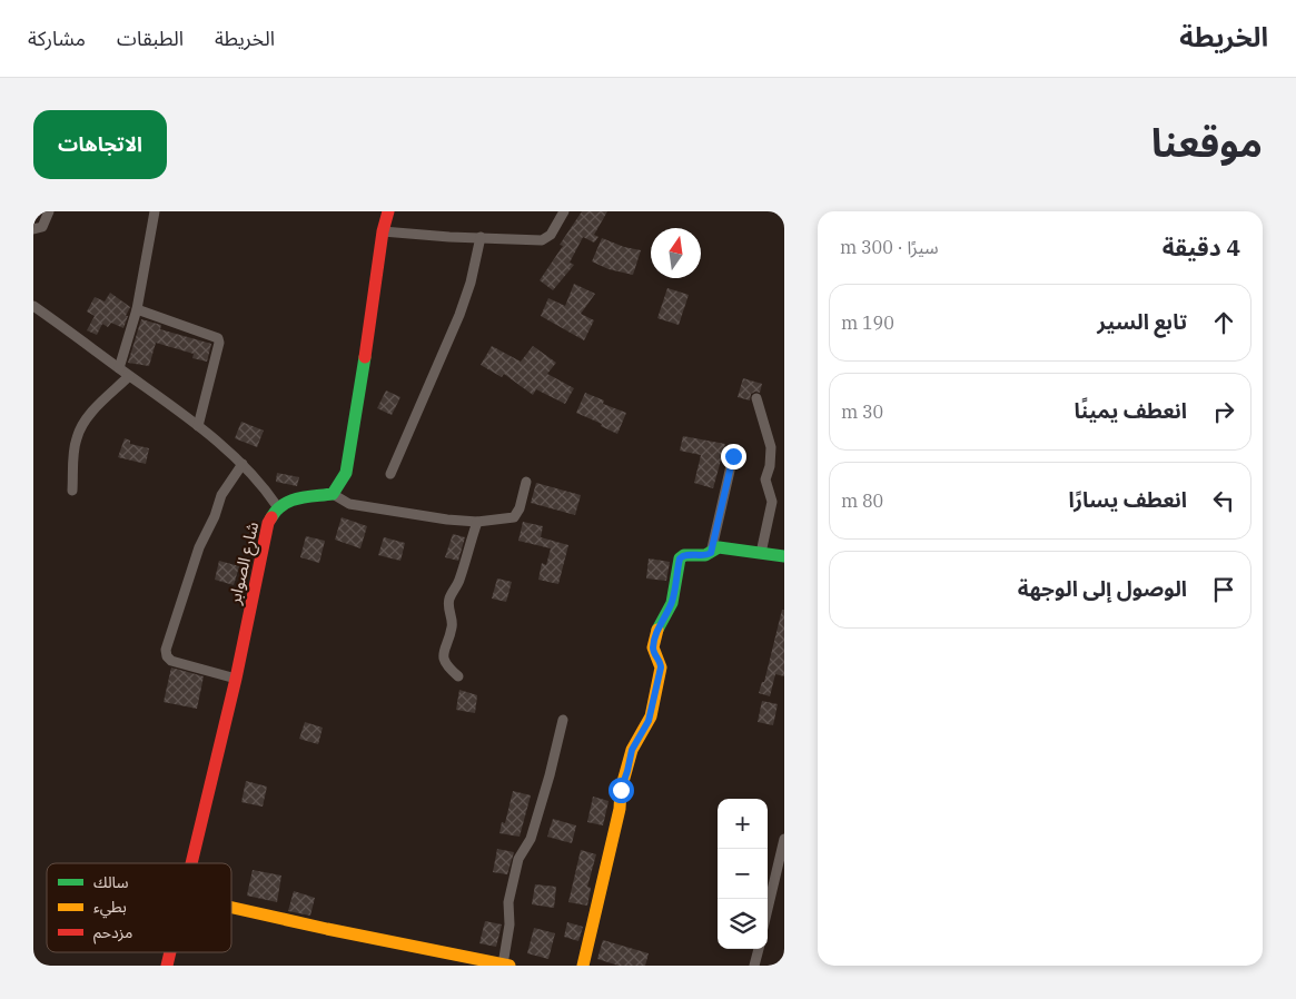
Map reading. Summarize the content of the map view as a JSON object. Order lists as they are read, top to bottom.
{
  "streets": {
    "street": ["شارع الصوابر"]
  },
  "legend": ["سالك", "بطيء", "مزدحم"],
  "north": "top",
  "page": {
    "header": "الخريطة",
    "nav": ["الخريطة", "الطبقات", "مشاركة"],
    "title": "موقعنا",
    "buttons": "الاتجاهات",
    "heading": ["4 دقيقة", "سيرًا · 300 m"],
    "list": [
      ["تابع السير", "190 m"],
      ["انعطف يمينًا", "30 m"],
      ["انعطف يسارًا", "80 m"],
      "الوصول إلى الوجهة"
    ],
    "map_buttons": ["+", "−"]
  }
}
